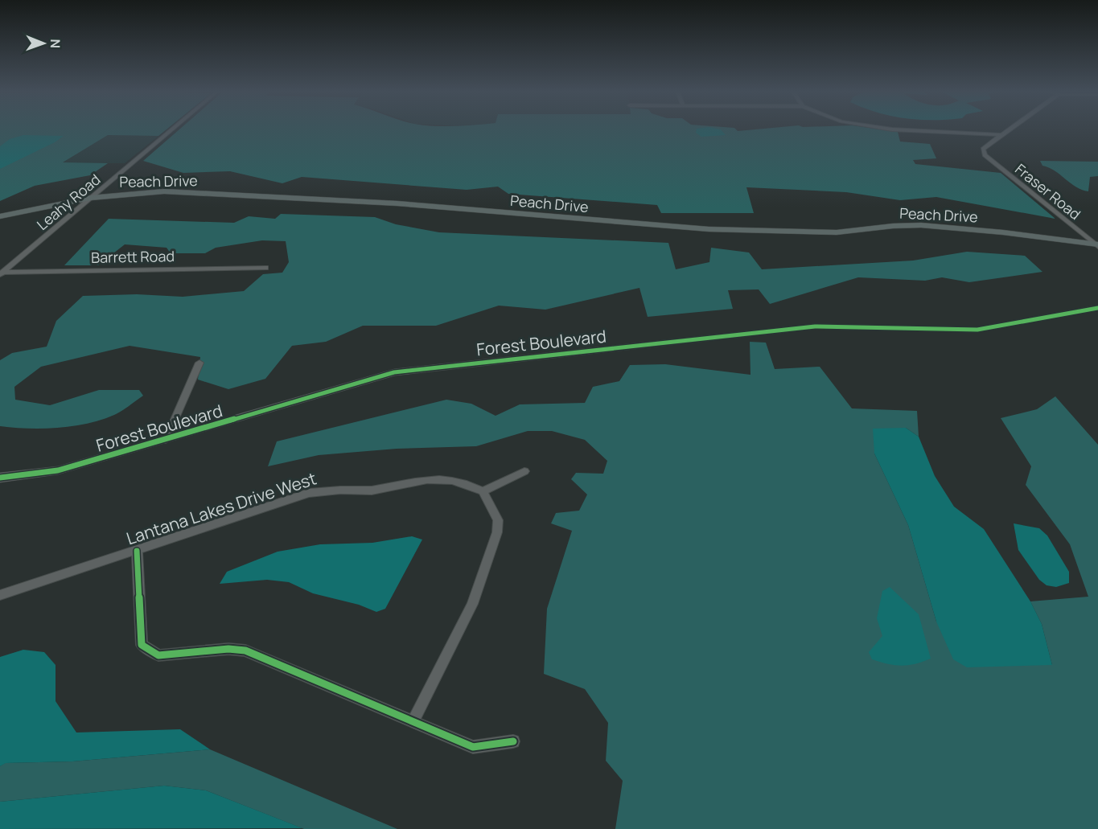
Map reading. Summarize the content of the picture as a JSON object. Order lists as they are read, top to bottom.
{
  "streets": {
    "main road": ["Peach Drive"],
    "street": [
      "Fraser Road",
      "Leahy Road",
      "Barrett Road",
      "Forest Boulevard",
      "Lantana Lakes Drive West"
    ]
  },
  "crossings": [
    ["Peach Drive", "Fraser Road"],
    ["Peach Drive", "Leahy Road"],
    ["Leahy Road", "Barrett Road"]
  ],
  "north": "right"
}
